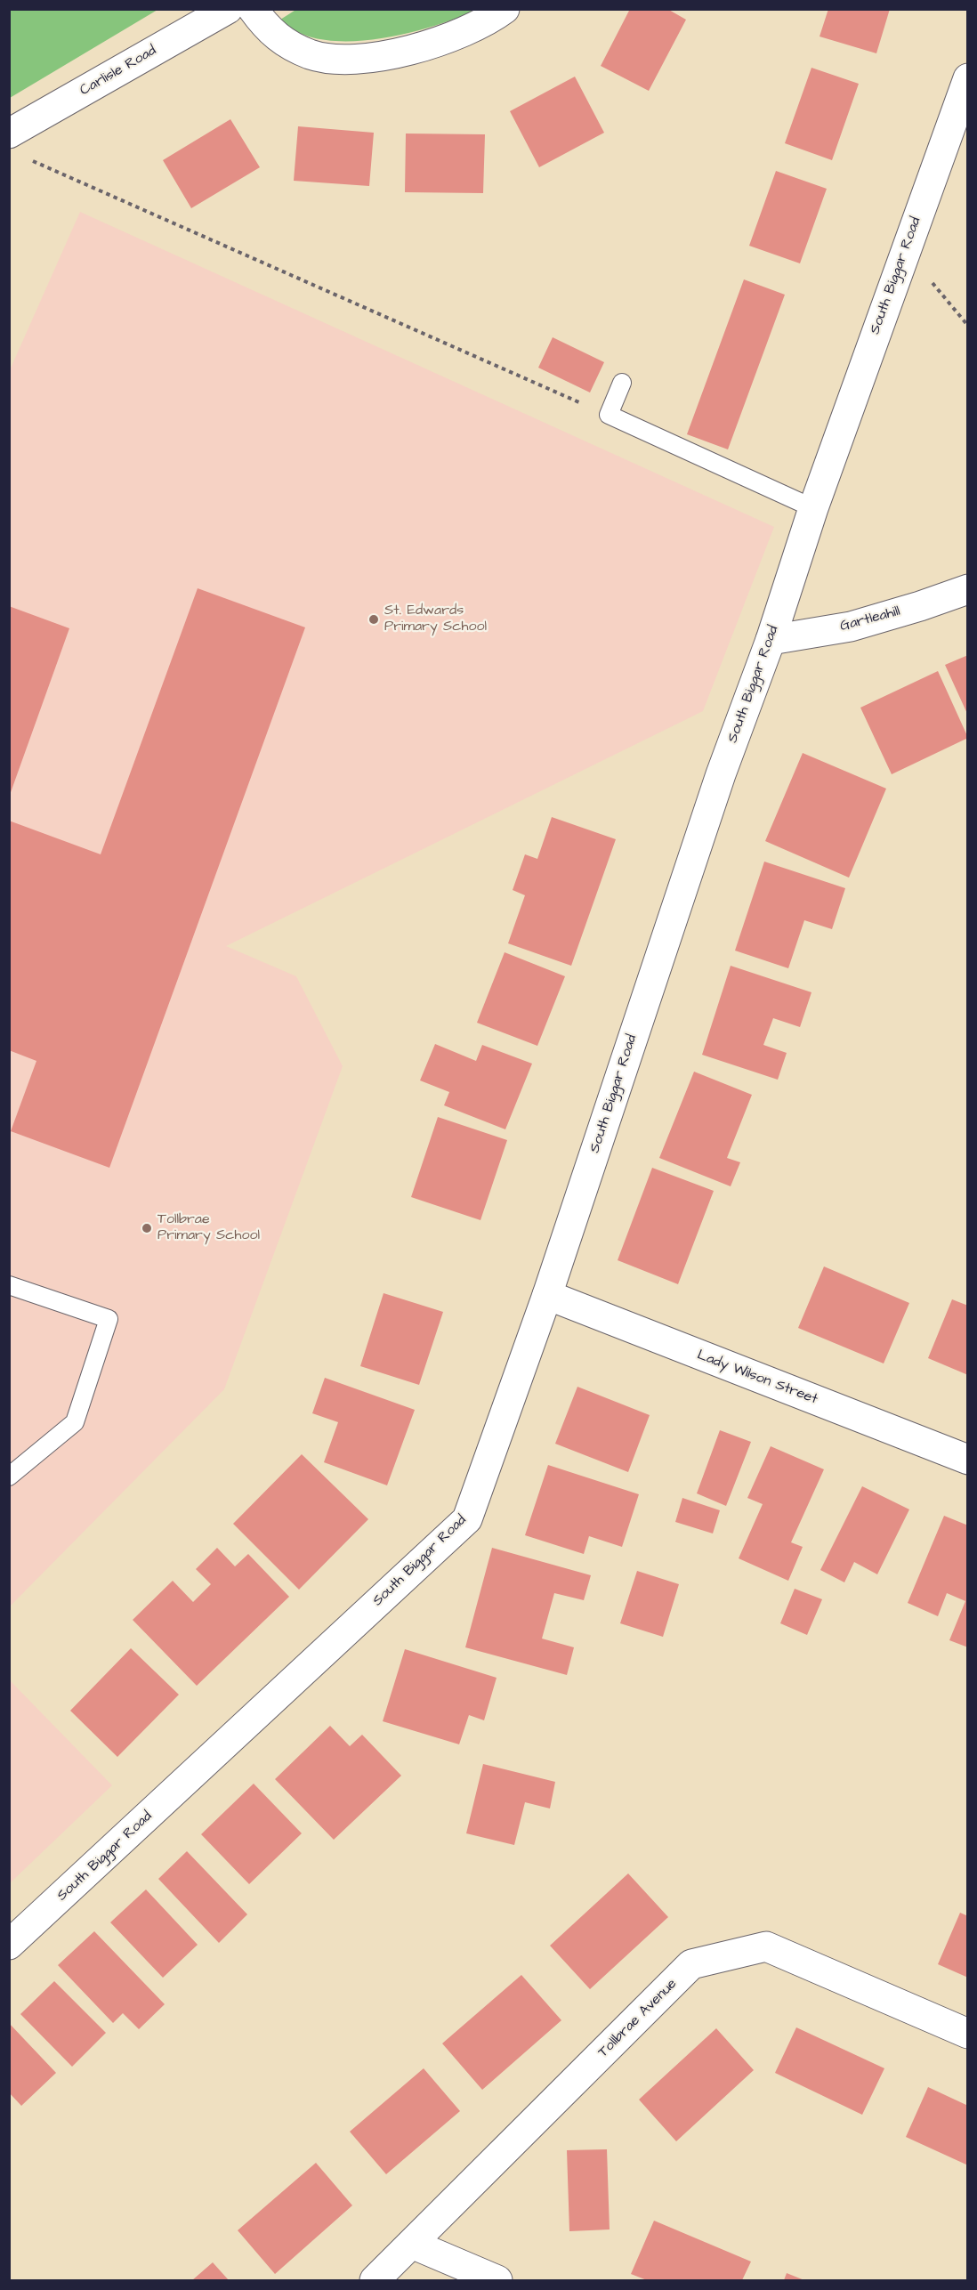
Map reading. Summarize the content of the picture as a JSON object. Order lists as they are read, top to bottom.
{
  "streets": {
    "street": [
      "Carlisle Road",
      "South Biggar Road",
      "Gartleahill",
      "Lady Wilson Street",
      "Tollbrae Avenue"
    ]
  },
  "crossings": [
    ["South Biggar Road", "Gartleahill"],
    ["South Biggar Road", "Lady Wilson Street"]
  ],
  "places": ["St. Edwards Primary School", "Tollbrae Primary School"]
}
